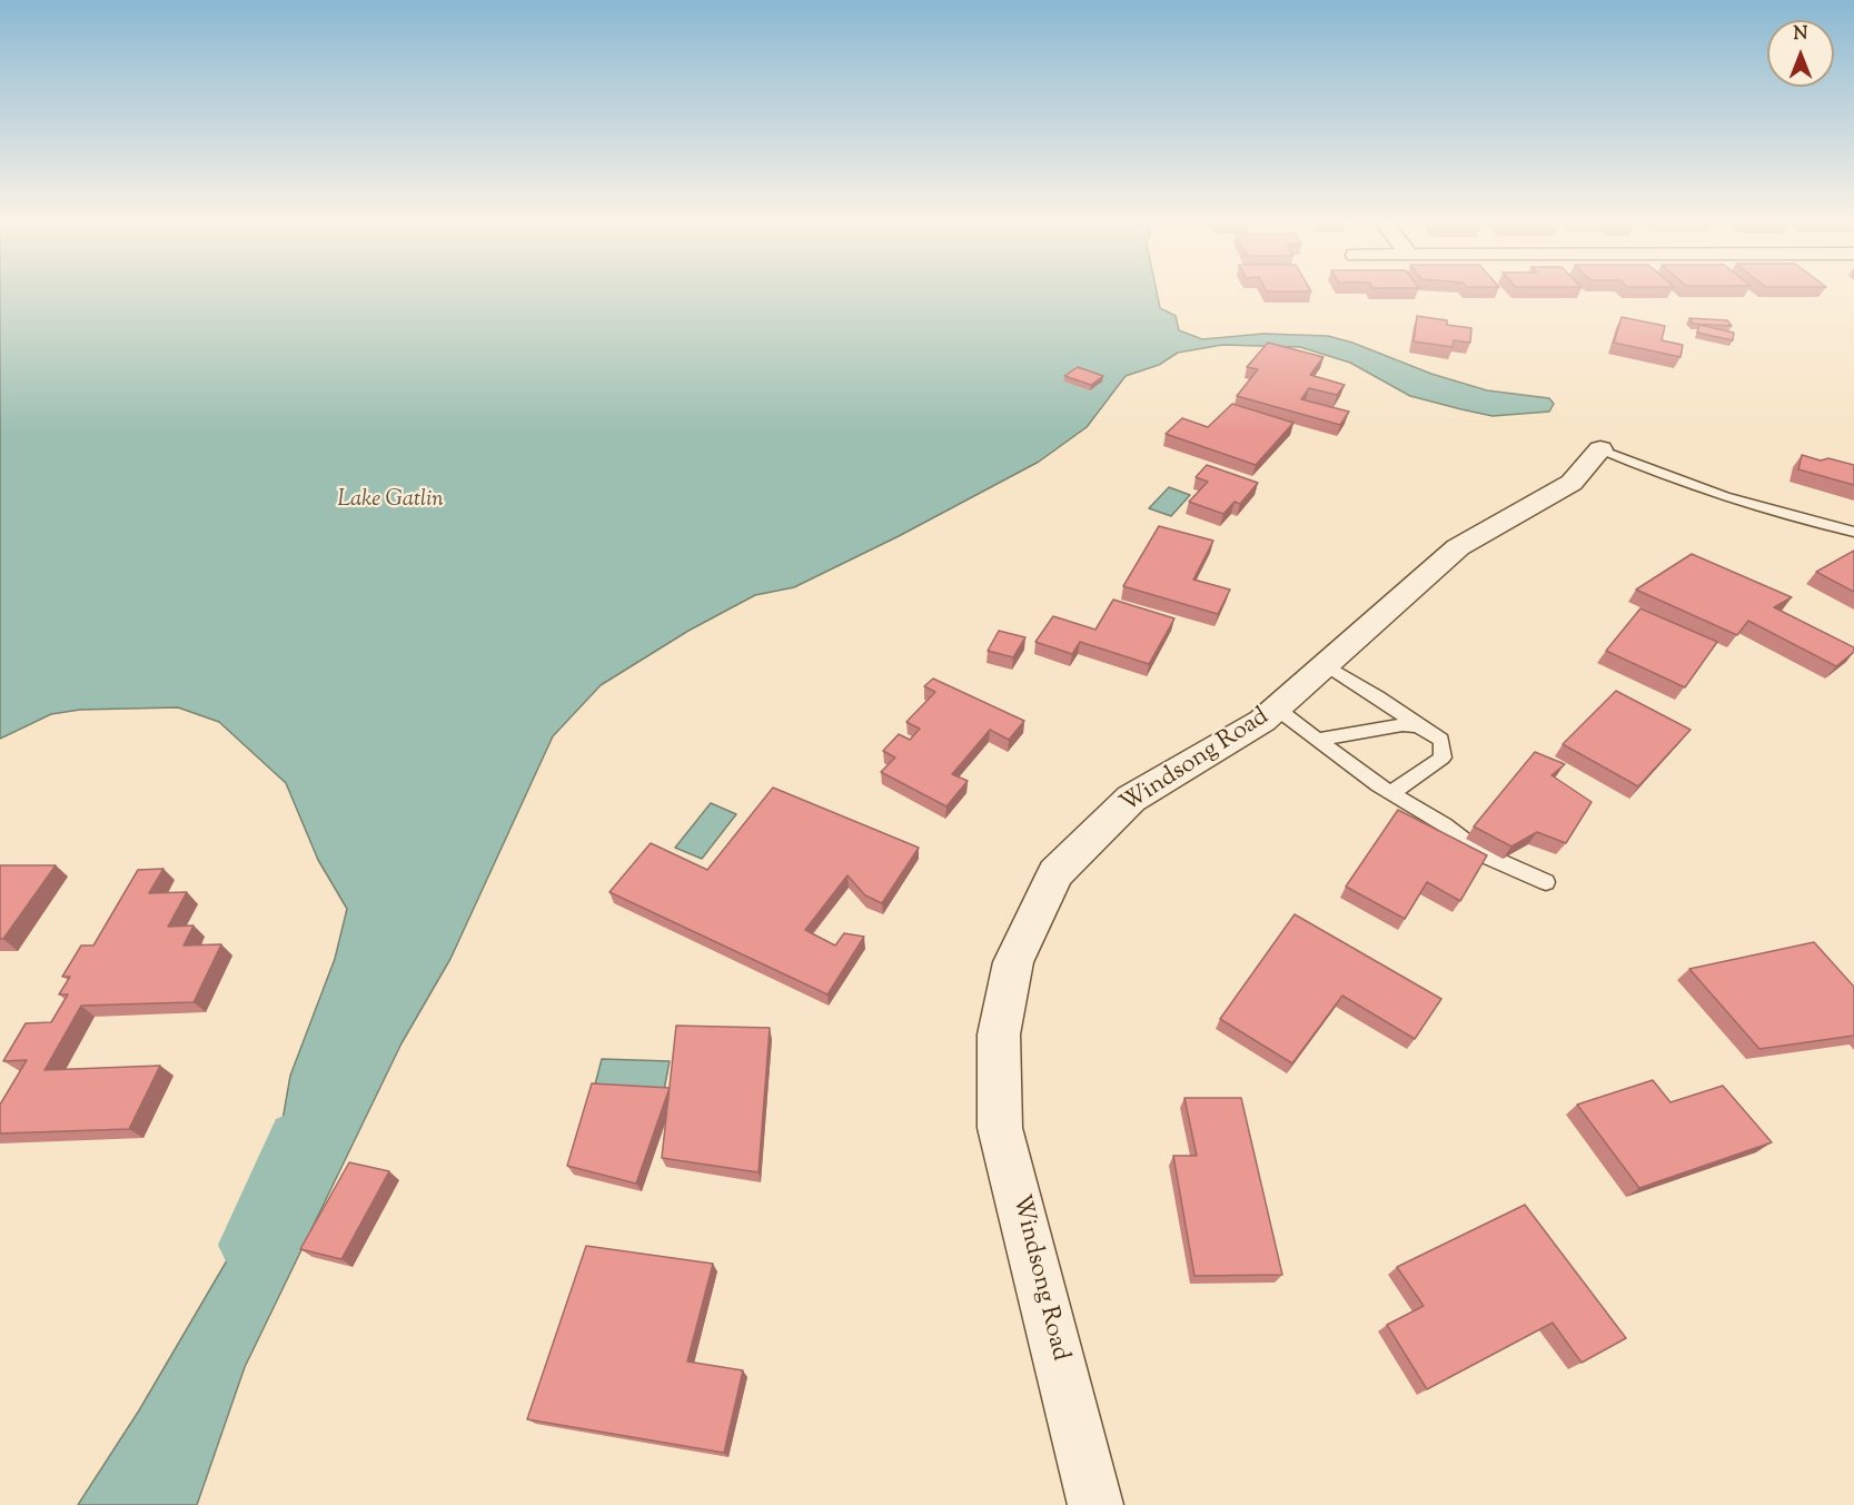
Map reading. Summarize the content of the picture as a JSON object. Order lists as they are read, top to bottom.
{
  "streets": {
    "street": ["Windsong Road"]
  },
  "water": ["Lake Gatlin"],
  "north": "top"
}
